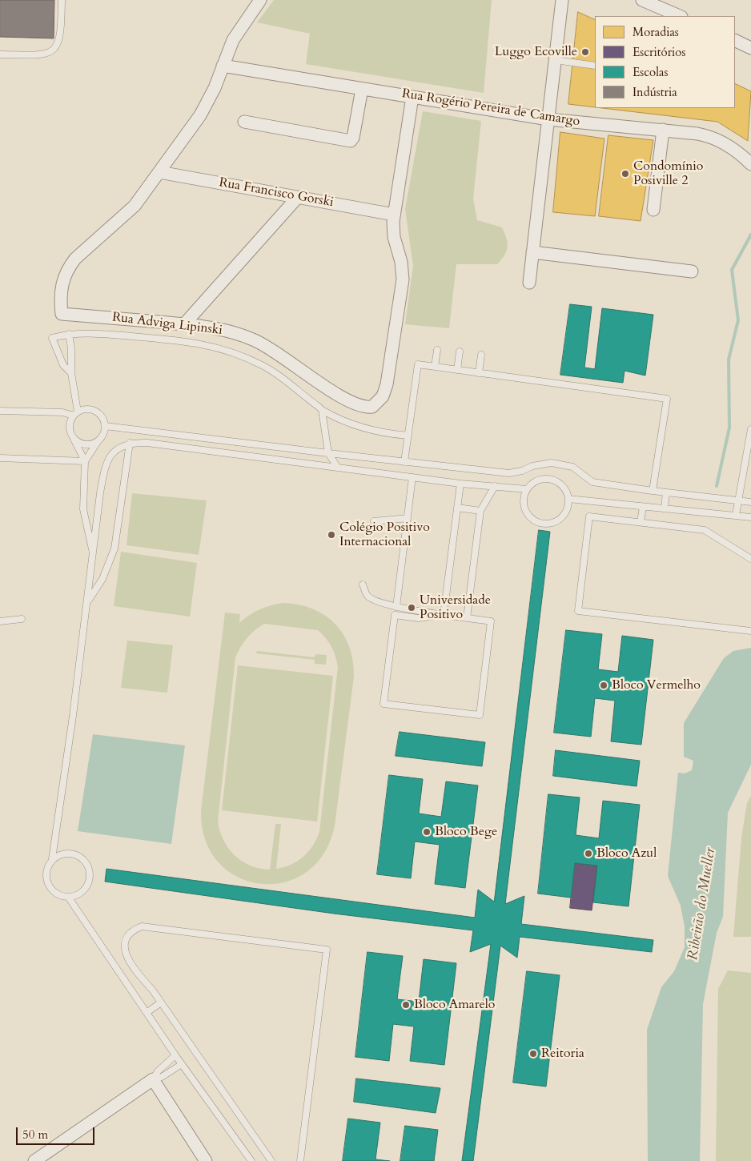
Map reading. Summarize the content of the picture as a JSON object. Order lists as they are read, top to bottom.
{
  "streets": {
    "street": ["Rua Rogério Pereira de Camargo", "Rua Francisco Gorski", "Rua Adviga Lipinski"]
  },
  "crossings": [
    ["Rua Francisco Gorski", "Rua Adviga Lipinski"]
  ],
  "water": ["Ribeirão do Mueller"],
  "places": [
    "Luggo Ecoville",
    "Condomínio Posiville 2",
    "Colégio Positivo Internacional",
    "Universidade Positivo",
    "Bloco Vermelho",
    "Bloco Bege",
    "Bloco Azul",
    "Bloco Amarelo",
    "Reitoria"
  ],
  "legend": [
    "Moradias",
    "Escritórios",
    "Escolas",
    "Indústria"
  ],
  "scale_bar": "50 m"
}
